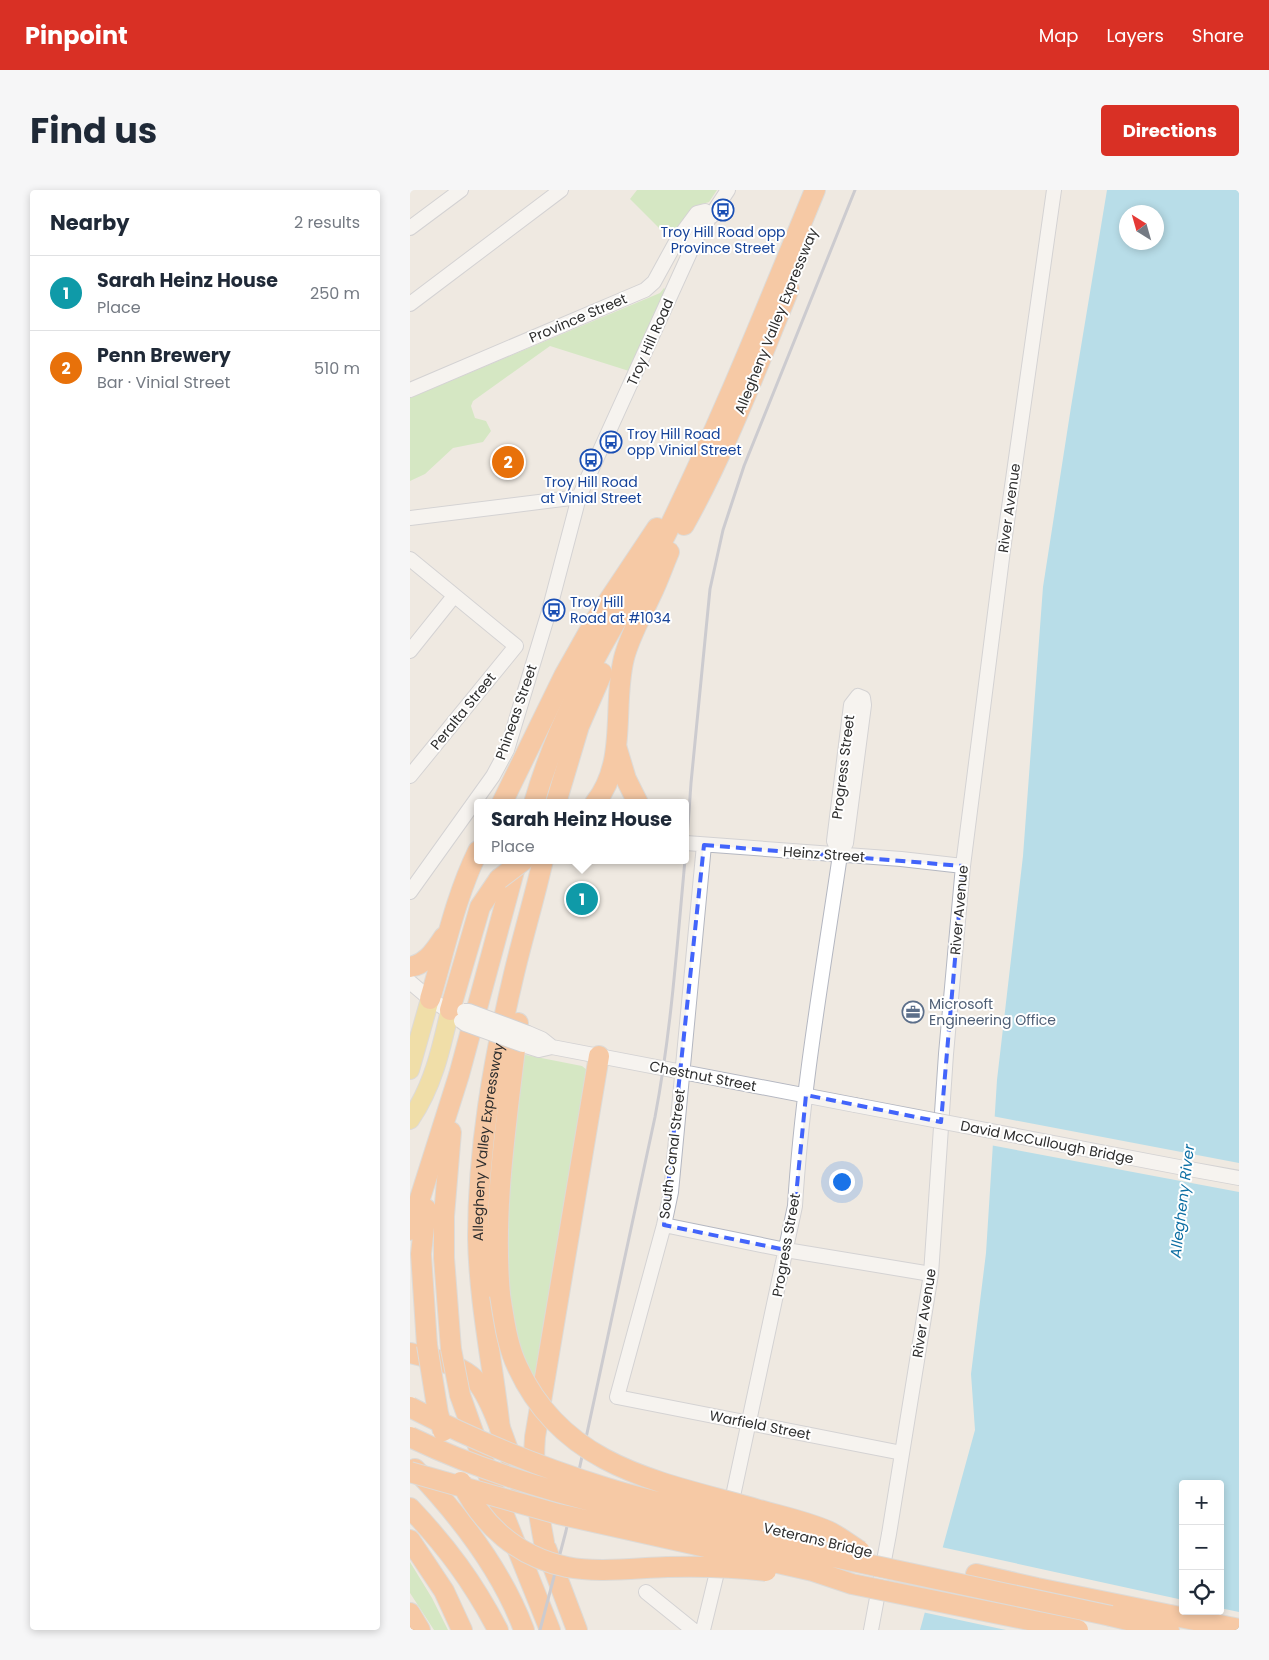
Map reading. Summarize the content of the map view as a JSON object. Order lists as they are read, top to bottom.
{
  "streets": {
    "highway": ["Allegheny Valley Expressway", "Veterans Bridge"],
    "street": [
      "Province Street",
      "Troy Hill Road",
      "River Avenue",
      "Peralta Street",
      "Phineas Street",
      "Progress Street",
      "Heinz Street",
      "Chestnut Street",
      "David McCullough Bridge",
      "South Canal Street",
      "Warfield Street"
    ]
  },
  "crossings": [
    ["Province Street", "Troy Hill Road"],
    ["Troy Hill Road", "Phineas Street"],
    ["River Avenue", "Heinz Street"],
    ["River Avenue", "Warfield Street"],
    ["Progress Street", "Heinz Street"],
    ["Progress Street", "Chestnut Street"],
    ["Progress Street", "Warfield Street"],
    ["Heinz Street", "South Canal Street"],
    ["Chestnut Street", "David McCullough Bridge"],
    ["Chestnut Street", "South Canal Street"],
    ["South Canal Street", "Warfield Street"]
  ],
  "water": ["Allegheny River"],
  "places": {
    "bus stop": [
      "Troy Hill Road opp Province Street",
      "Troy Hill Road opp Vinial Street",
      "Troy Hill Road at Vinial Street",
      "Troy Hill Road at #1034"
    ],
    "office": ["Microsoft Engineering Office"]
  },
  "north": "top left",
  "page": {
    "header": "Pinpoint",
    "nav": ["Map", "Layers", "Share"],
    "title": "Find us",
    "buttons": "Directions",
    "heading": ["Nearby", "2 results"],
    "list": [
      {
        "mark": "1",
        "name": "Sarah Heinz House",
        "note": "Place",
        "value": "250 m"
      },
      {
        "mark": "2",
        "name": "Penn Brewery",
        "note": "Bar · Vinial Street",
        "value": "510 m"
      }
    ],
    "pins": ["2", "1"],
    "popup": ["Sarah Heinz House", "Place"],
    "map_buttons": ["+", "−"]
  }
}
